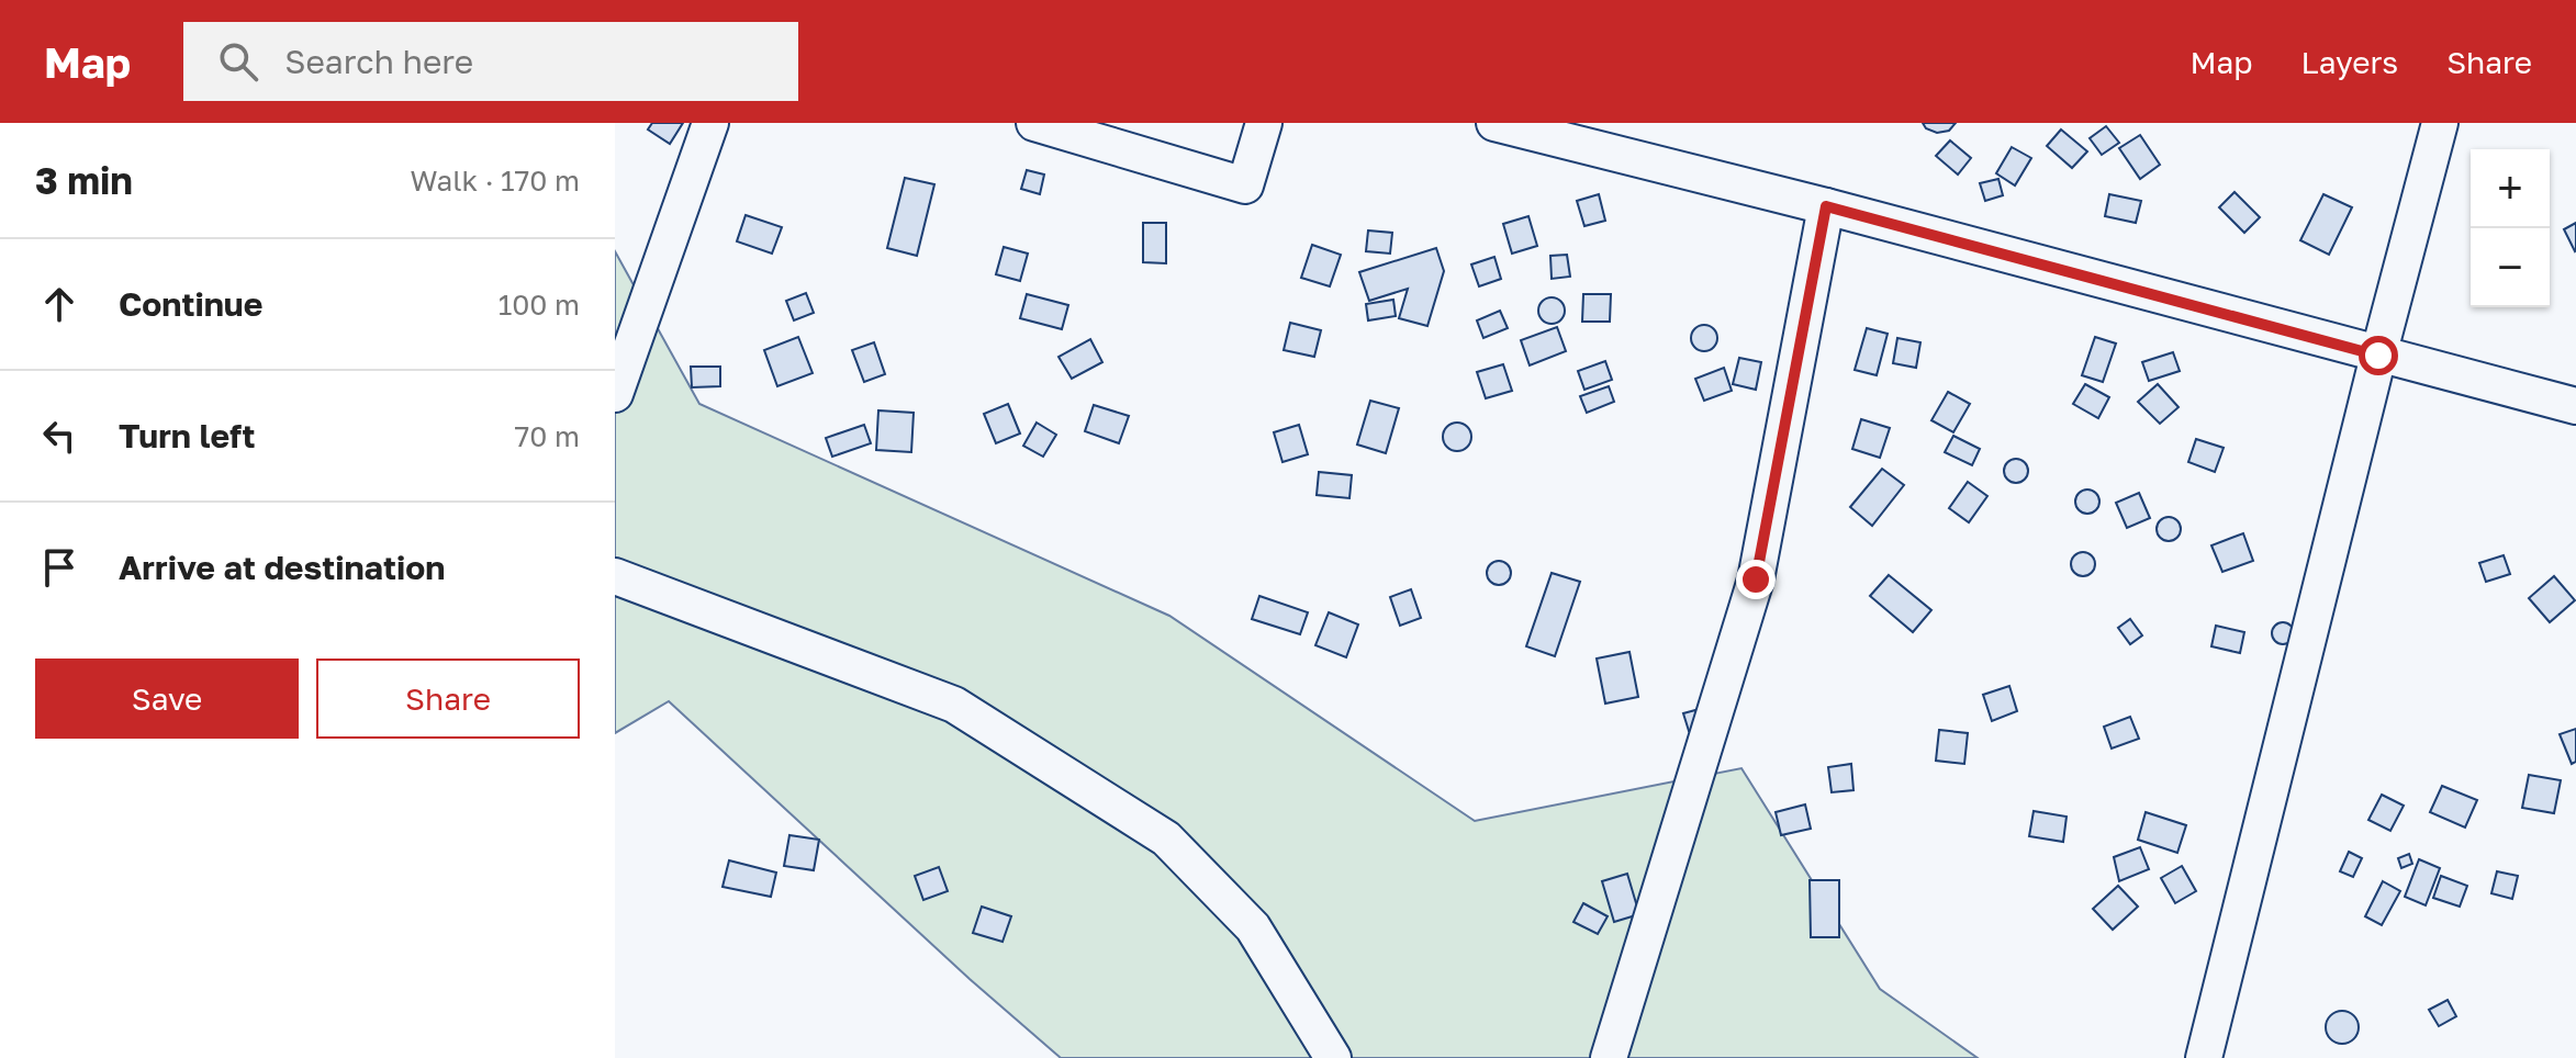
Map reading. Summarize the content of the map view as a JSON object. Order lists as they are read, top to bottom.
{
  "page": {
    "header": "Map",
    "search": "Search here",
    "nav": ["Map", "Layers", "Share"],
    "heading": ["3 min", "Walk · 170 m"],
    "map_buttons": ["+", "−"],
    "list": [
      ["Continue", "100 m"],
      ["Turn left", "70 m"],
      "Arrive at destination"
    ],
    "buttons": ["Save", "Share"]
  }
}
